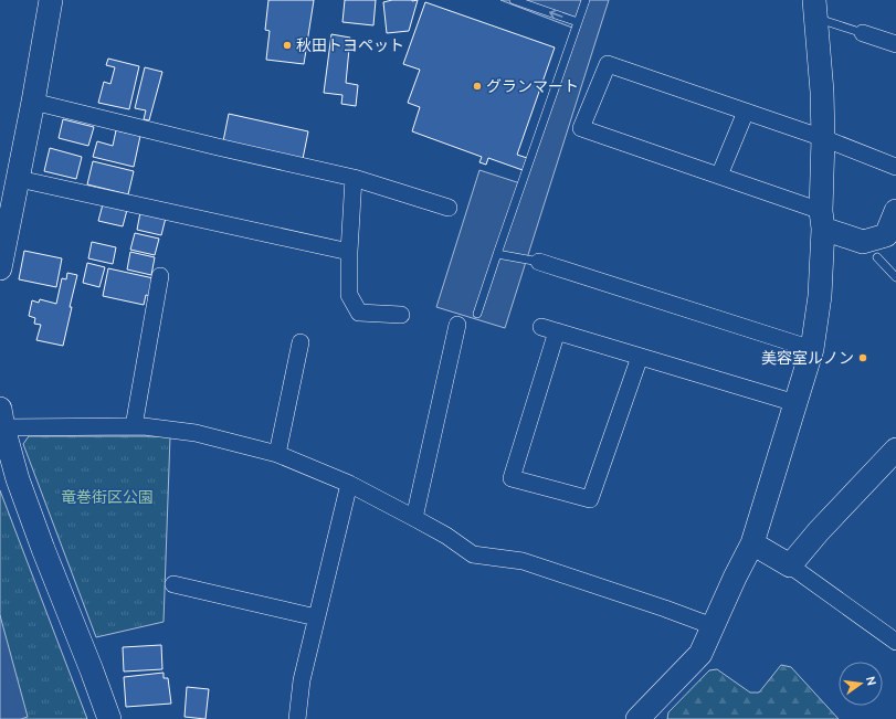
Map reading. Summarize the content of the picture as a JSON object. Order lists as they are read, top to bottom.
{
  "parks": ["竜巻街区公園"],
  "places": ["秋田トヨペット", "グランマート", "美容室ルノン"],
  "north": "right"
}
